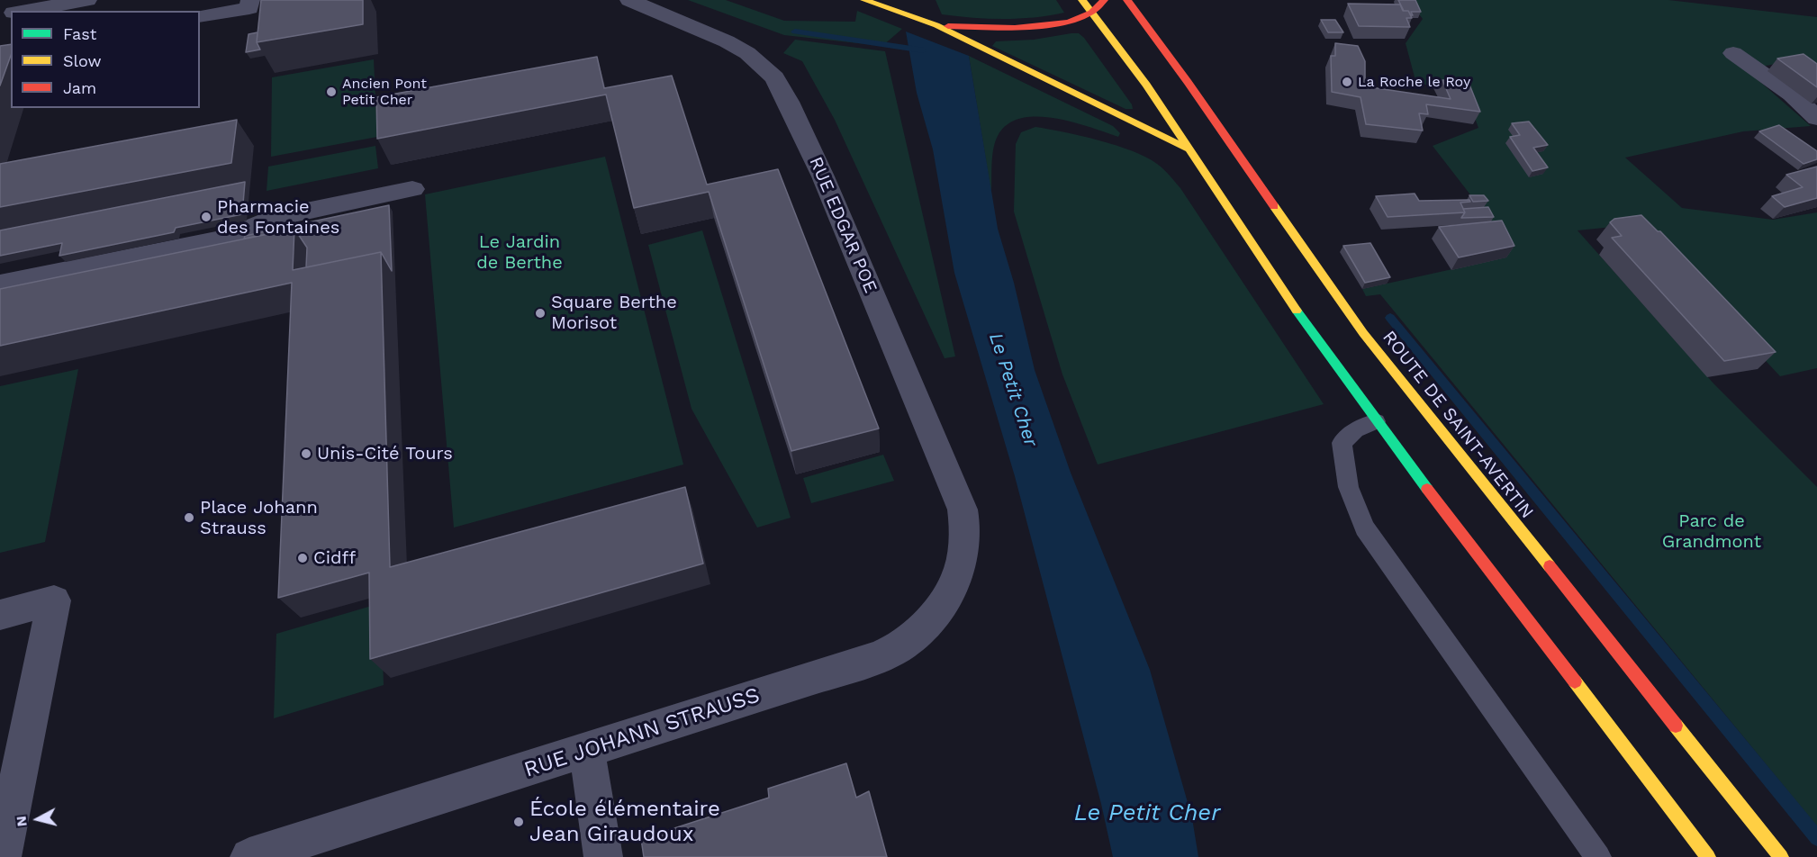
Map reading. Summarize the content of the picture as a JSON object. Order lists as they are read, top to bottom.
{
  "streets": {
    "main road": ["ROUTE DE SAINT-AVERTIN"],
    "street": ["RUE EDGAR POE", "RUE JOHANN STRAUSS"]
  },
  "crossings": [
    ["RUE EDGAR POE", "RUE JOHANN STRAUSS"]
  ],
  "water": ["Le Petit Cher"],
  "parks": ["Le Jardin de Berthe", "Parc de Grandmont"],
  "places": [
    "La Roche le Roy",
    "Ancien Pont Petit Cher",
    "Pharmacie des Fontaines",
    "Square Berthe Morisot",
    "Unis-Cité Tours",
    "Place Johann Strauss",
    "Cidff",
    "École élémentaire Jean Giraudoux"
  ],
  "legend": ["Fast", "Slow", "Jam"],
  "north": "left"
}
